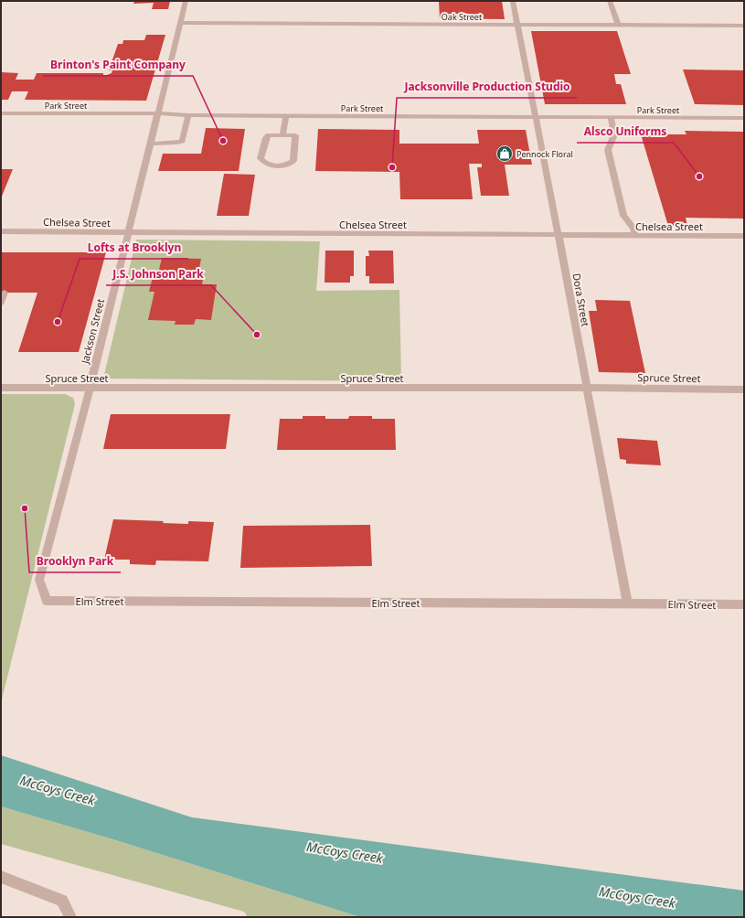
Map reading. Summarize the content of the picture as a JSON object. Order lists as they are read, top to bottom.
{
  "streets": {
    "street": [
      "Oak Street",
      "Park Street",
      "Chelsea Street",
      "Dora Street",
      "Jackson Street",
      "Spruce Street",
      "Elm Street"
    ]
  },
  "crossings": [
    ["Oak Street", "Dora Street"],
    ["Oak Street", "Jackson Street"],
    ["Park Street", "Dora Street"],
    ["Park Street", "Jackson Street"],
    ["Chelsea Street", "Dora Street"],
    ["Chelsea Street", "Jackson Street"],
    ["Dora Street", "Spruce Street"],
    ["Dora Street", "Elm Street"],
    ["Jackson Street", "Spruce Street"],
    ["Jackson Street", "Elm Street"]
  ],
  "water": ["McCoys Creek"],
  "places": {
    "other": [
      "Brinton's Paint Company",
      "Jacksonville Production Studio",
      "Alsco Uniforms",
      "Lofts at Brooklyn",
      "J.S. Johnson Park",
      "Brooklyn Park"
    ],
    "shop": ["Pennock Floral"]
  }
}
